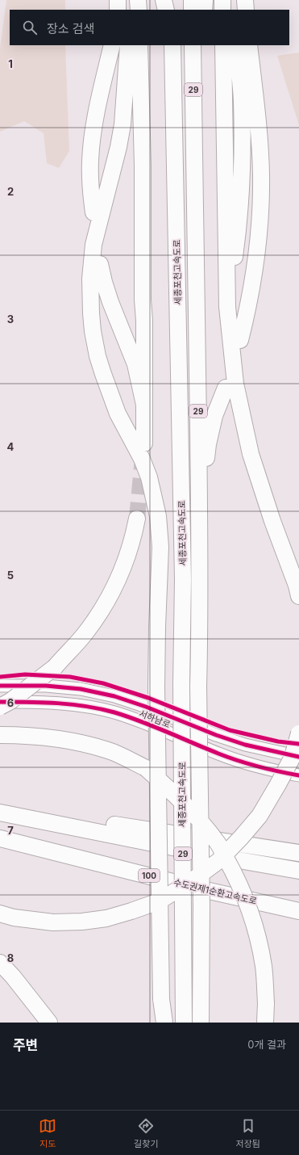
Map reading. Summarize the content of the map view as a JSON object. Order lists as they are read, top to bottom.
{
  "streets": {
    "highway": [
      "29",
      "세종포천고속도로",
      "100",
      "수도권제1순환고속도로"
    ],
    "main road": ["서하남로"]
  },
  "page": {
    "search": "장소 검색",
    "heading": ["주변", "0개 결과"],
    "nav": ["지도", "길찾기", "저장됨"]
  },
  "grid": {
    "rows": [
      "1",
      "2",
      "3",
      "4",
      "5",
      "6",
      "7",
      "8"
    ]
  }
}
